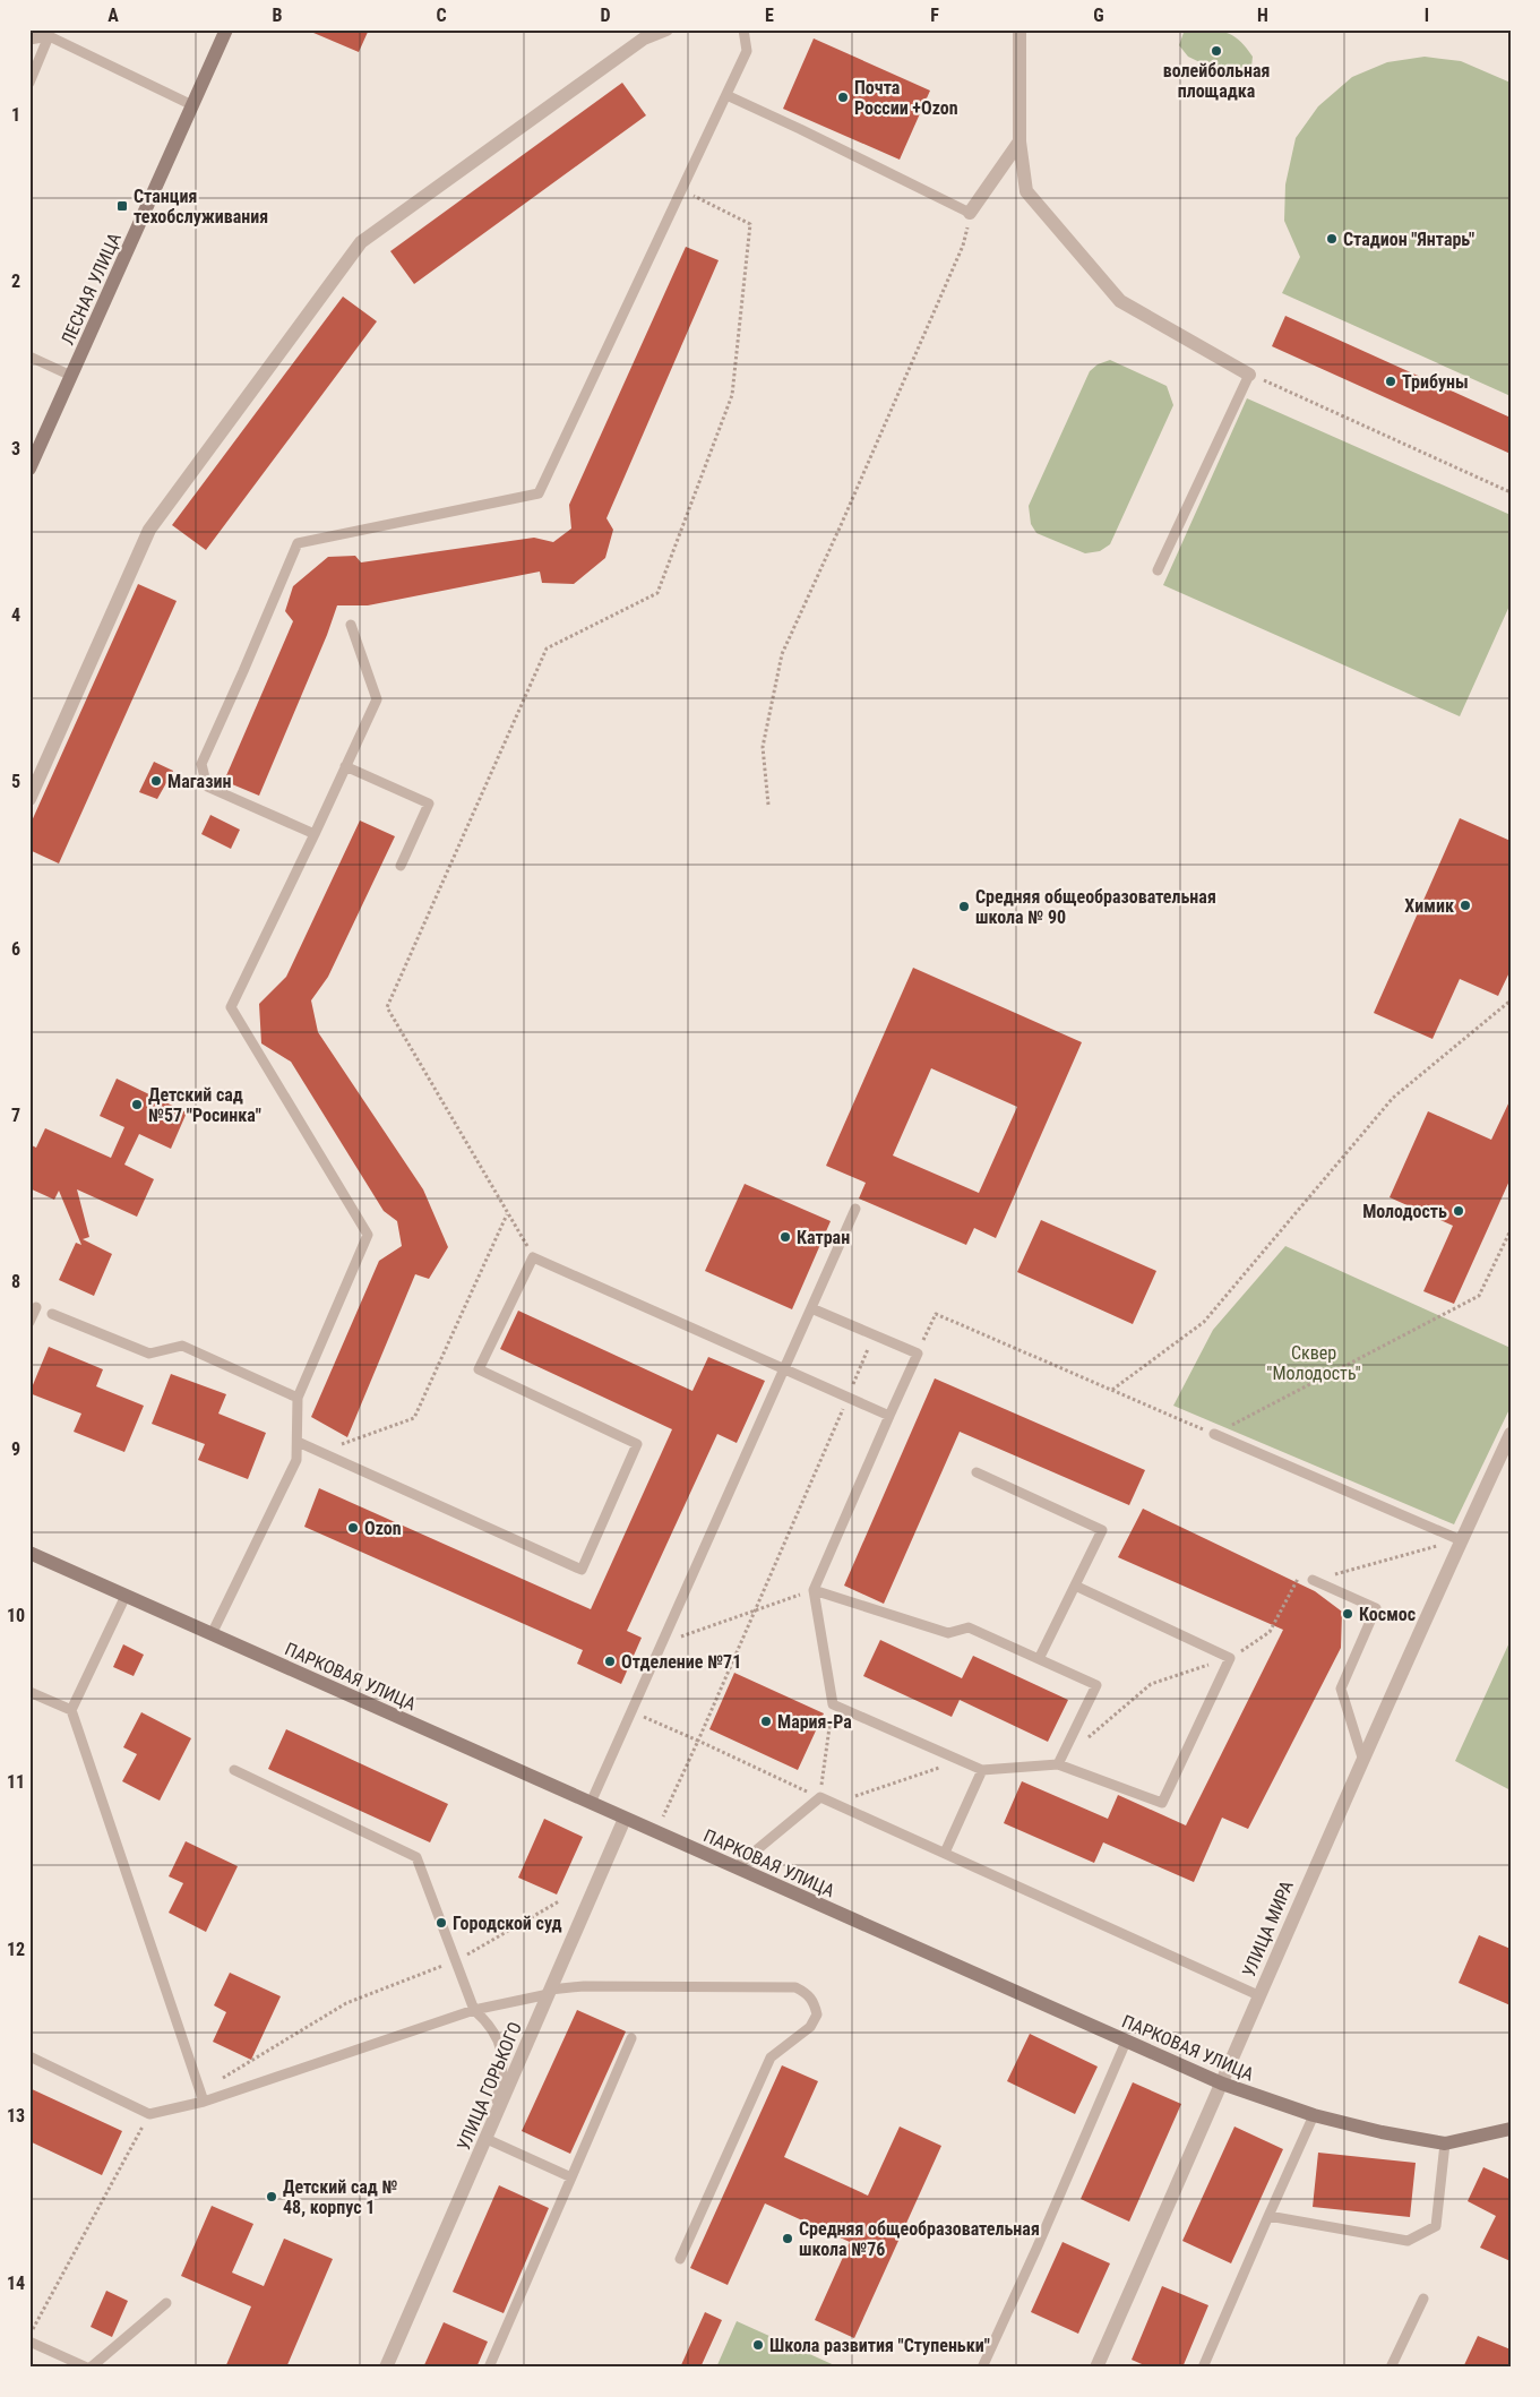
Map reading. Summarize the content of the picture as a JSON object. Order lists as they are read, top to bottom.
{
  "streets": {
    "street": [
      "ЛЕСНАЯ УЛИЦА",
      "ПАРКОВАЯ УЛИЦА",
      "УЛИЦА МИРА",
      "УЛИЦА ГОРЬКОГО"
    ]
  },
  "crossings": [
    ["ПАРКОВАЯ УЛИЦА", "УЛИЦА МИРА"],
    ["ПАРКОВАЯ УЛИЦА", "УЛИЦА ГОРЬКОГО"]
  ],
  "parks": ["Сквер \"Молодость\""],
  "places": {
    "other": [
      "волейбольная площадка",
      "Почта России +Ozon",
      "Стадион \"Янтарь\"",
      "Трибуны",
      "Магазин",
      "Химик",
      "Средняя общеобразовательная школа № 90",
      "Детский сад №57 \"Росинка\"",
      "Молодость",
      "Катран",
      "Ozon",
      "Космос",
      "Отделение №71",
      "Мария-Ра",
      "Городской суд",
      "Детский сад № 48, корпус 1",
      "Средняя общеобразовательная школа №76",
      "Школа развития \"Ступеньки\""
    ],
    "transit": ["Станция техобслуживания"]
  },
  "grid": {
    "columns": [
      "A",
      "B",
      "C",
      "D",
      "E",
      "F",
      "G",
      "H",
      "I"
    ],
    "rows": [
      "1",
      "2",
      "3",
      "4",
      "5",
      "6",
      "7",
      "8",
      "9",
      "10",
      "11",
      "12",
      "13",
      "14"
    ]
  }
}
